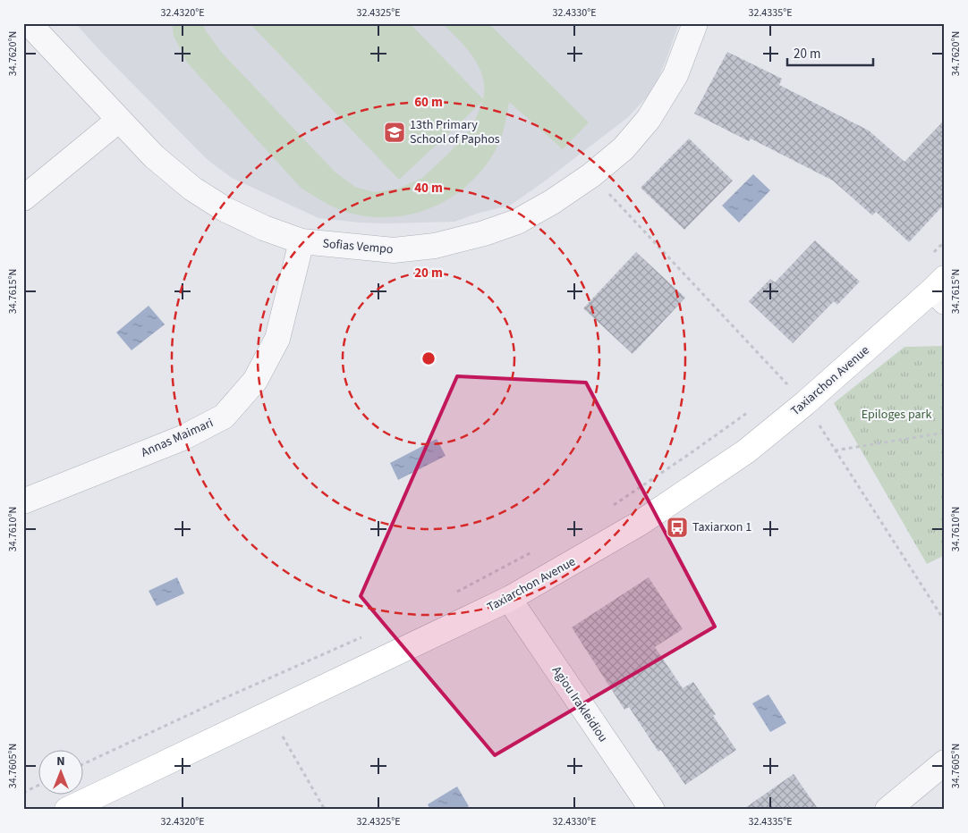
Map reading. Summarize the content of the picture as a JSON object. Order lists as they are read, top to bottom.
{
  "streets": {
    "main road": ["Taxiarchon Avenue"],
    "street": ["Sofias Vempo", "Annas Maimari", "Agiou Irakleidiou"]
  },
  "crossings": [
    ["Sofias Vempo", "Annas Maimari"],
    ["Taxiarchon Avenue", "Agiou Irakleidiou"]
  ],
  "parks": ["Epiloges park"],
  "places": {
    "school or university": ["13th Primary School of Paphos"],
    "bus stop": ["Taxiarxon 1"]
  },
  "scale_bar": "20 m",
  "north": "top",
  "coordinates": [
    "32.4320°E",
    "32.4325°E",
    "32.4330°E",
    "32.4335°E",
    "34.7620°N",
    "34.7615°N",
    "34.7610°N",
    "34.7605°N"
  ],
  "rings": ["60 m", "40 m", "20 m"]
}
